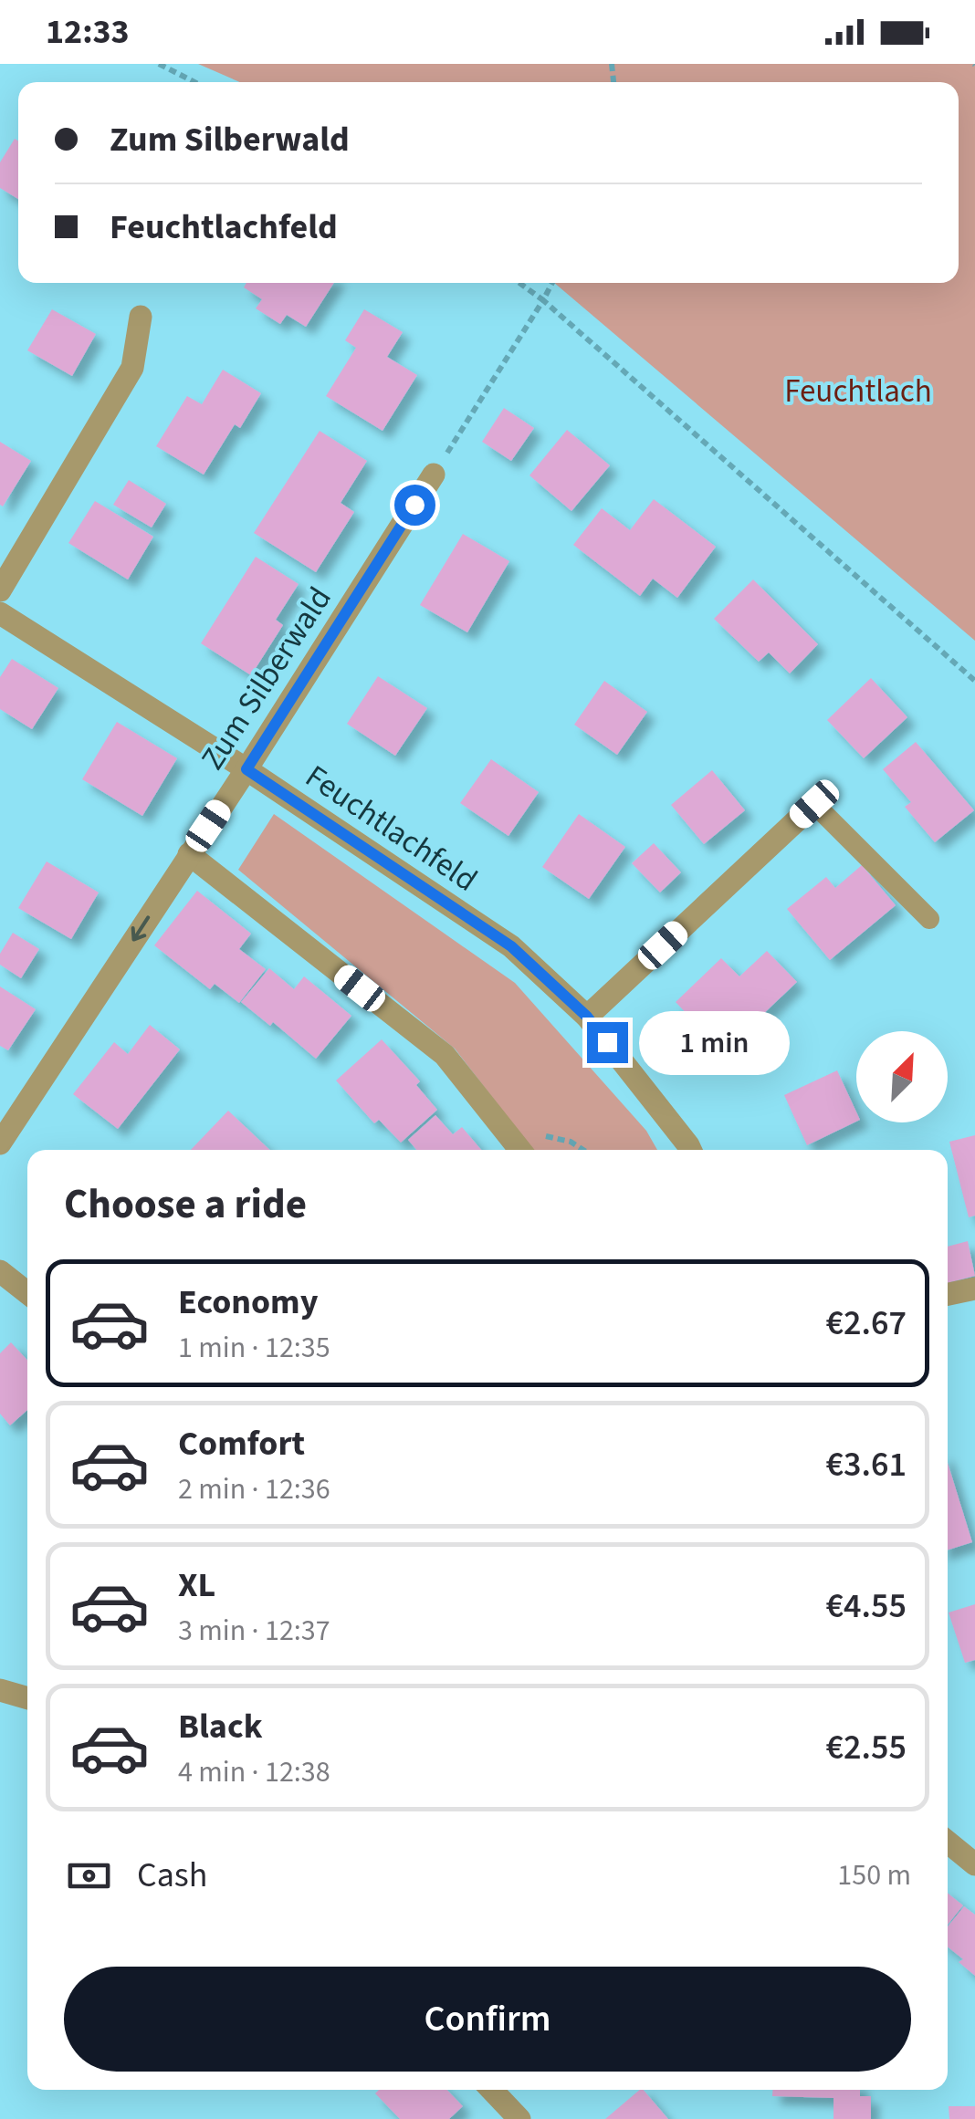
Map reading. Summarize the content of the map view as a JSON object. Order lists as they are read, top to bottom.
{
  "streets": {
    "street": ["Zum Silberwald", "Feuchtlachfeld"]
  },
  "crossings": [
    ["Zum Silberwald", "Feuchtlachfeld"]
  ],
  "one_way": ["Zum Silberwald"],
  "parks": ["Feuchtlach"],
  "north": "top right",
  "page": {
    "status": "12:33",
    "banner": ["Zum Silberwald", "Feuchtlachfeld"],
    "bubble": "1 min",
    "heading": "Choose a ride",
    "list": [
      {
        "name": "Economy",
        "note": "1 min · 12:35",
        "value": "€2.67"
      },
      {
        "name": "Comfort",
        "note": "2 min · 12:36",
        "value": "€3.61"
      },
      {
        "name": "XL",
        "note": "3 min · 12:37",
        "value": "€4.55"
      },
      {
        "name": "Black",
        "note": "4 min · 12:38",
        "value": "€2.55"
      }
    ],
    "pay": ["Cash", "150 m"],
    "buttons": "Confirm"
  }
}
